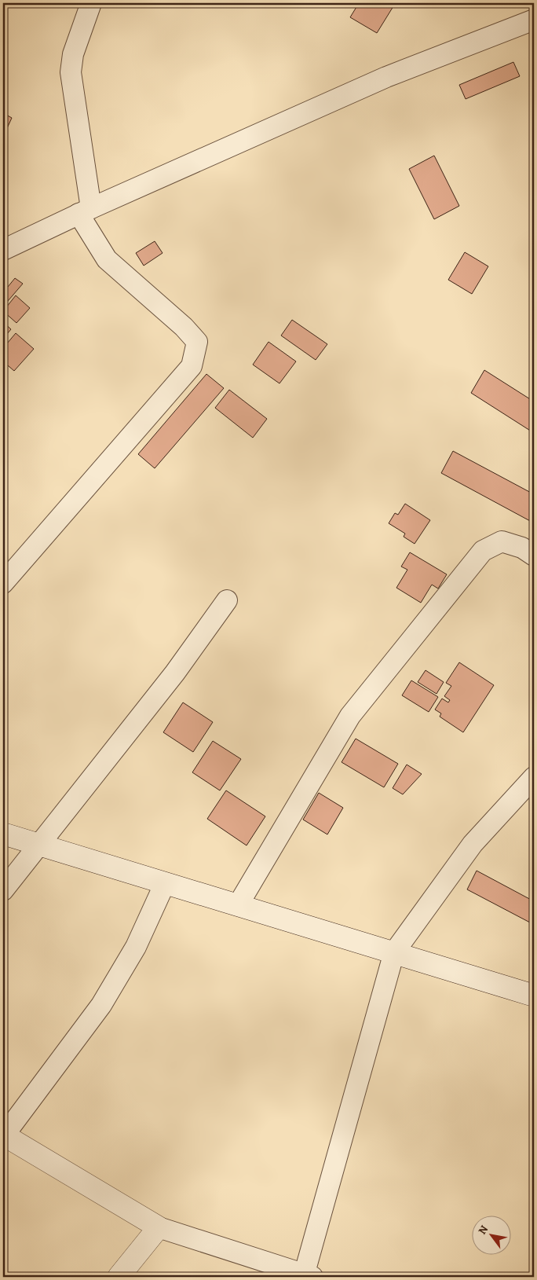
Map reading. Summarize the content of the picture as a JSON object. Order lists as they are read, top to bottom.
{
  "north": "top left"
}
